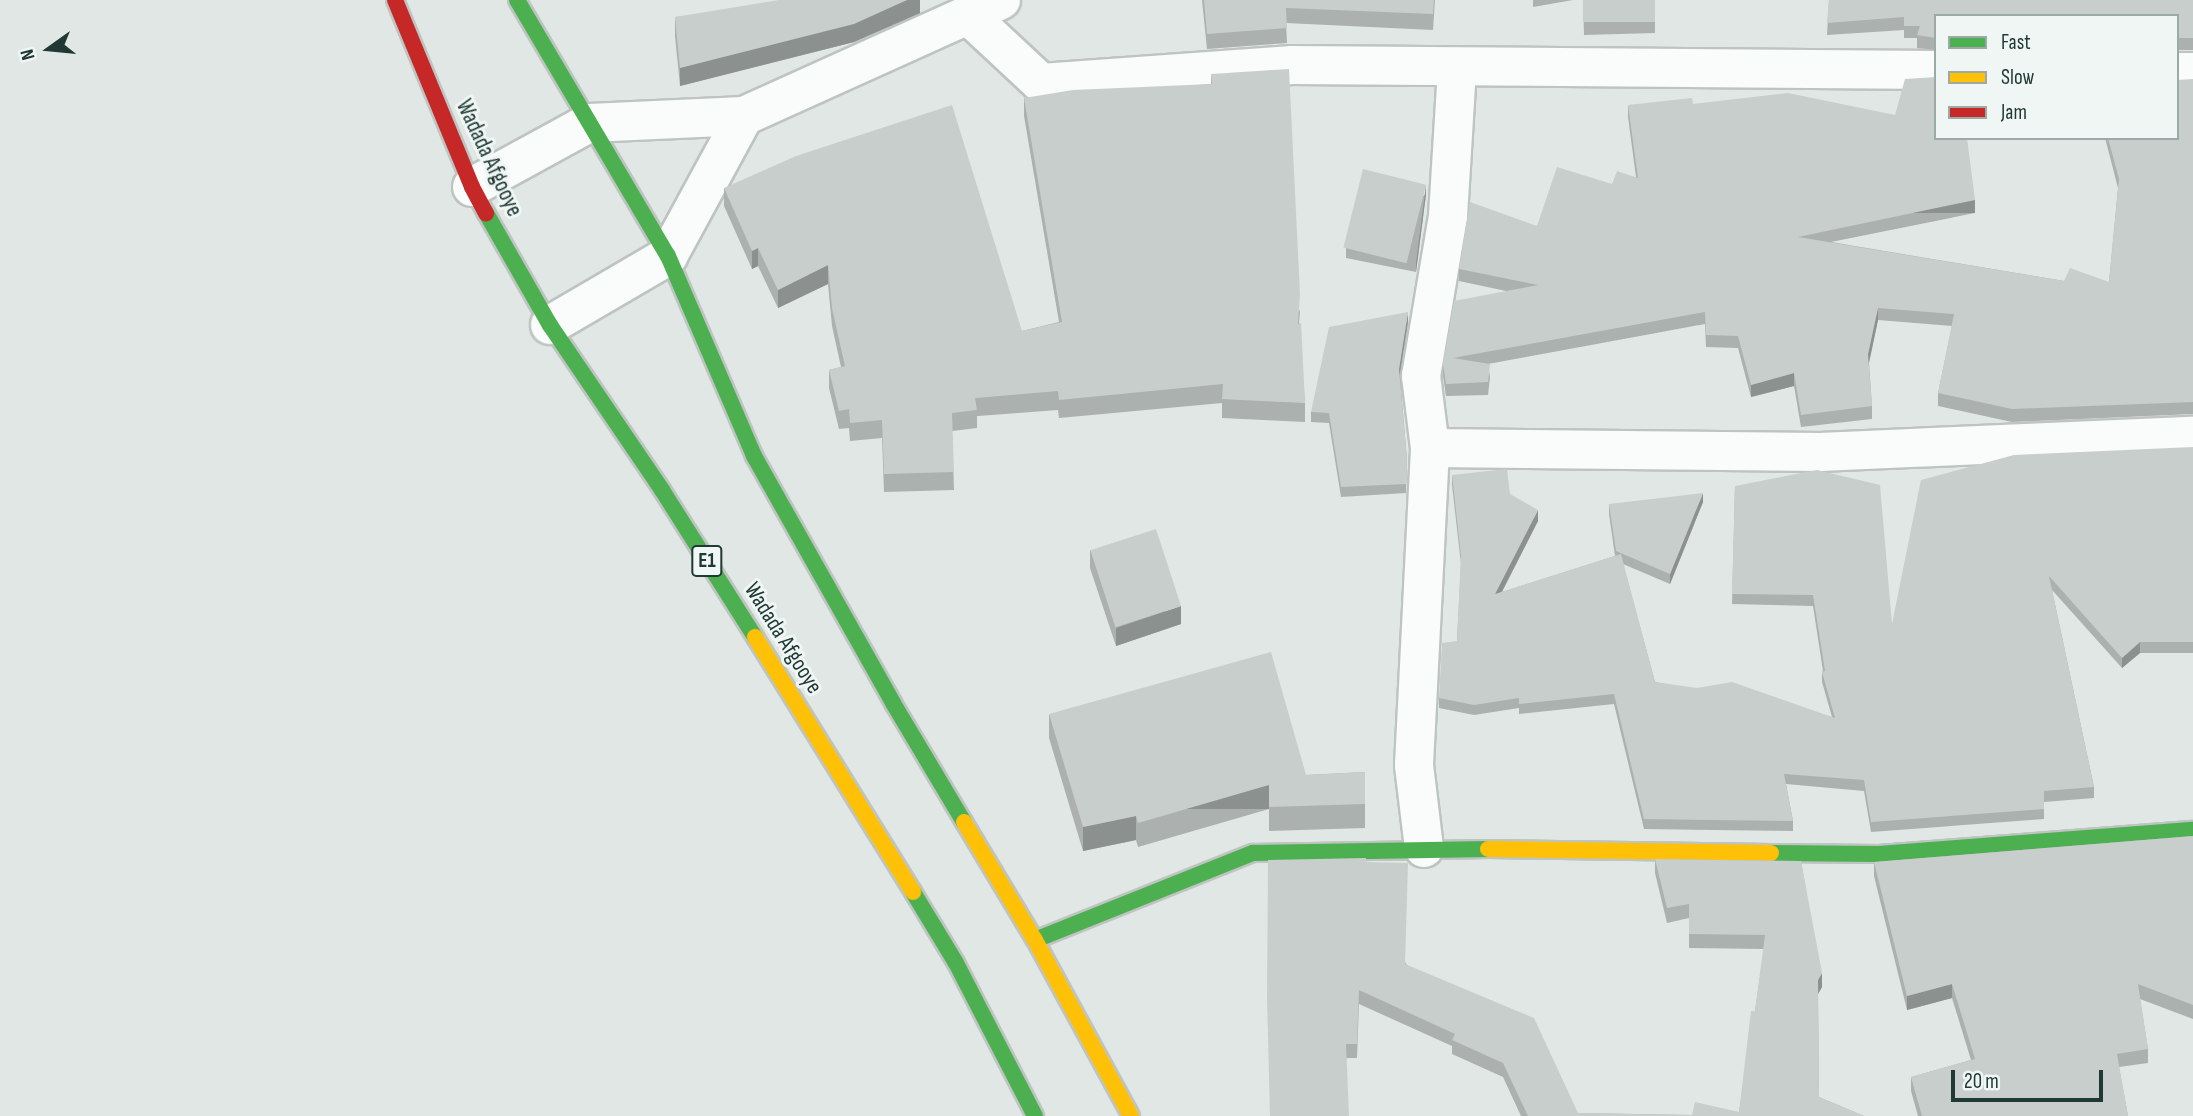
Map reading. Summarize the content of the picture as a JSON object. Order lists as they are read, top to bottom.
{
  "streets": {
    "main road": ["Wadada Afgooye", "E1"]
  },
  "legend": ["Fast", "Slow", "Jam"],
  "scale_bar": "20 m",
  "north": "left"
}
